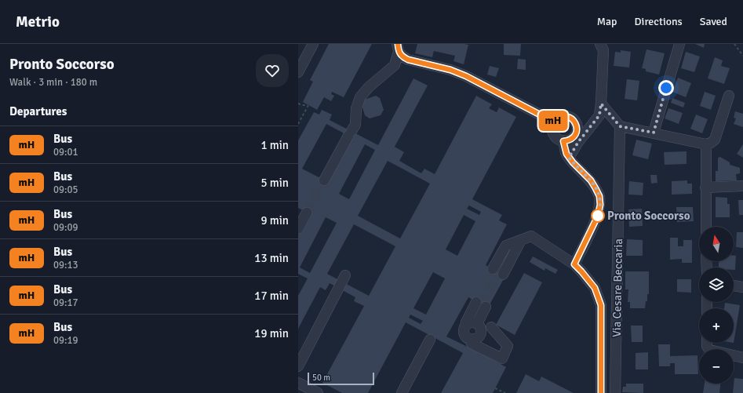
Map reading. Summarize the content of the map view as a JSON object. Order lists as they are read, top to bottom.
{
  "streets": {
    "street": ["Via Cesare Beccaria"]
  },
  "places": ["Pronto Soccorso"],
  "lines": ["bus line mH"],
  "scale_bar": "50 m",
  "north": "top",
  "page": {
    "header": "Metrio",
    "nav": ["Map", "Directions", "Saved"],
    "heading": [
      ["Pronto Soccorso", "Walk · 3 min · 180 m"],
      "Departures"
    ],
    "on_map": "mH",
    "list": [
      {
        "mark": "mH",
        "name": "Bus",
        "note": "09:01",
        "value": "1 min"
      },
      {
        "mark": "mH",
        "name": "Bus",
        "note": "09:05",
        "value": "5 min"
      },
      {
        "mark": "mH",
        "name": "Bus",
        "note": "09:09",
        "value": "9 min"
      },
      {
        "mark": "mH",
        "name": "Bus",
        "note": "09:13",
        "value": "13 min"
      },
      {
        "mark": "mH",
        "name": "Bus",
        "note": "09:17",
        "value": "17 min"
      },
      {
        "mark": "mH",
        "name": "Bus",
        "note": "09:19",
        "value": "19 min"
      }
    ],
    "map_buttons": ["+", "−"],
    "scale": "50 m"
  }
}
